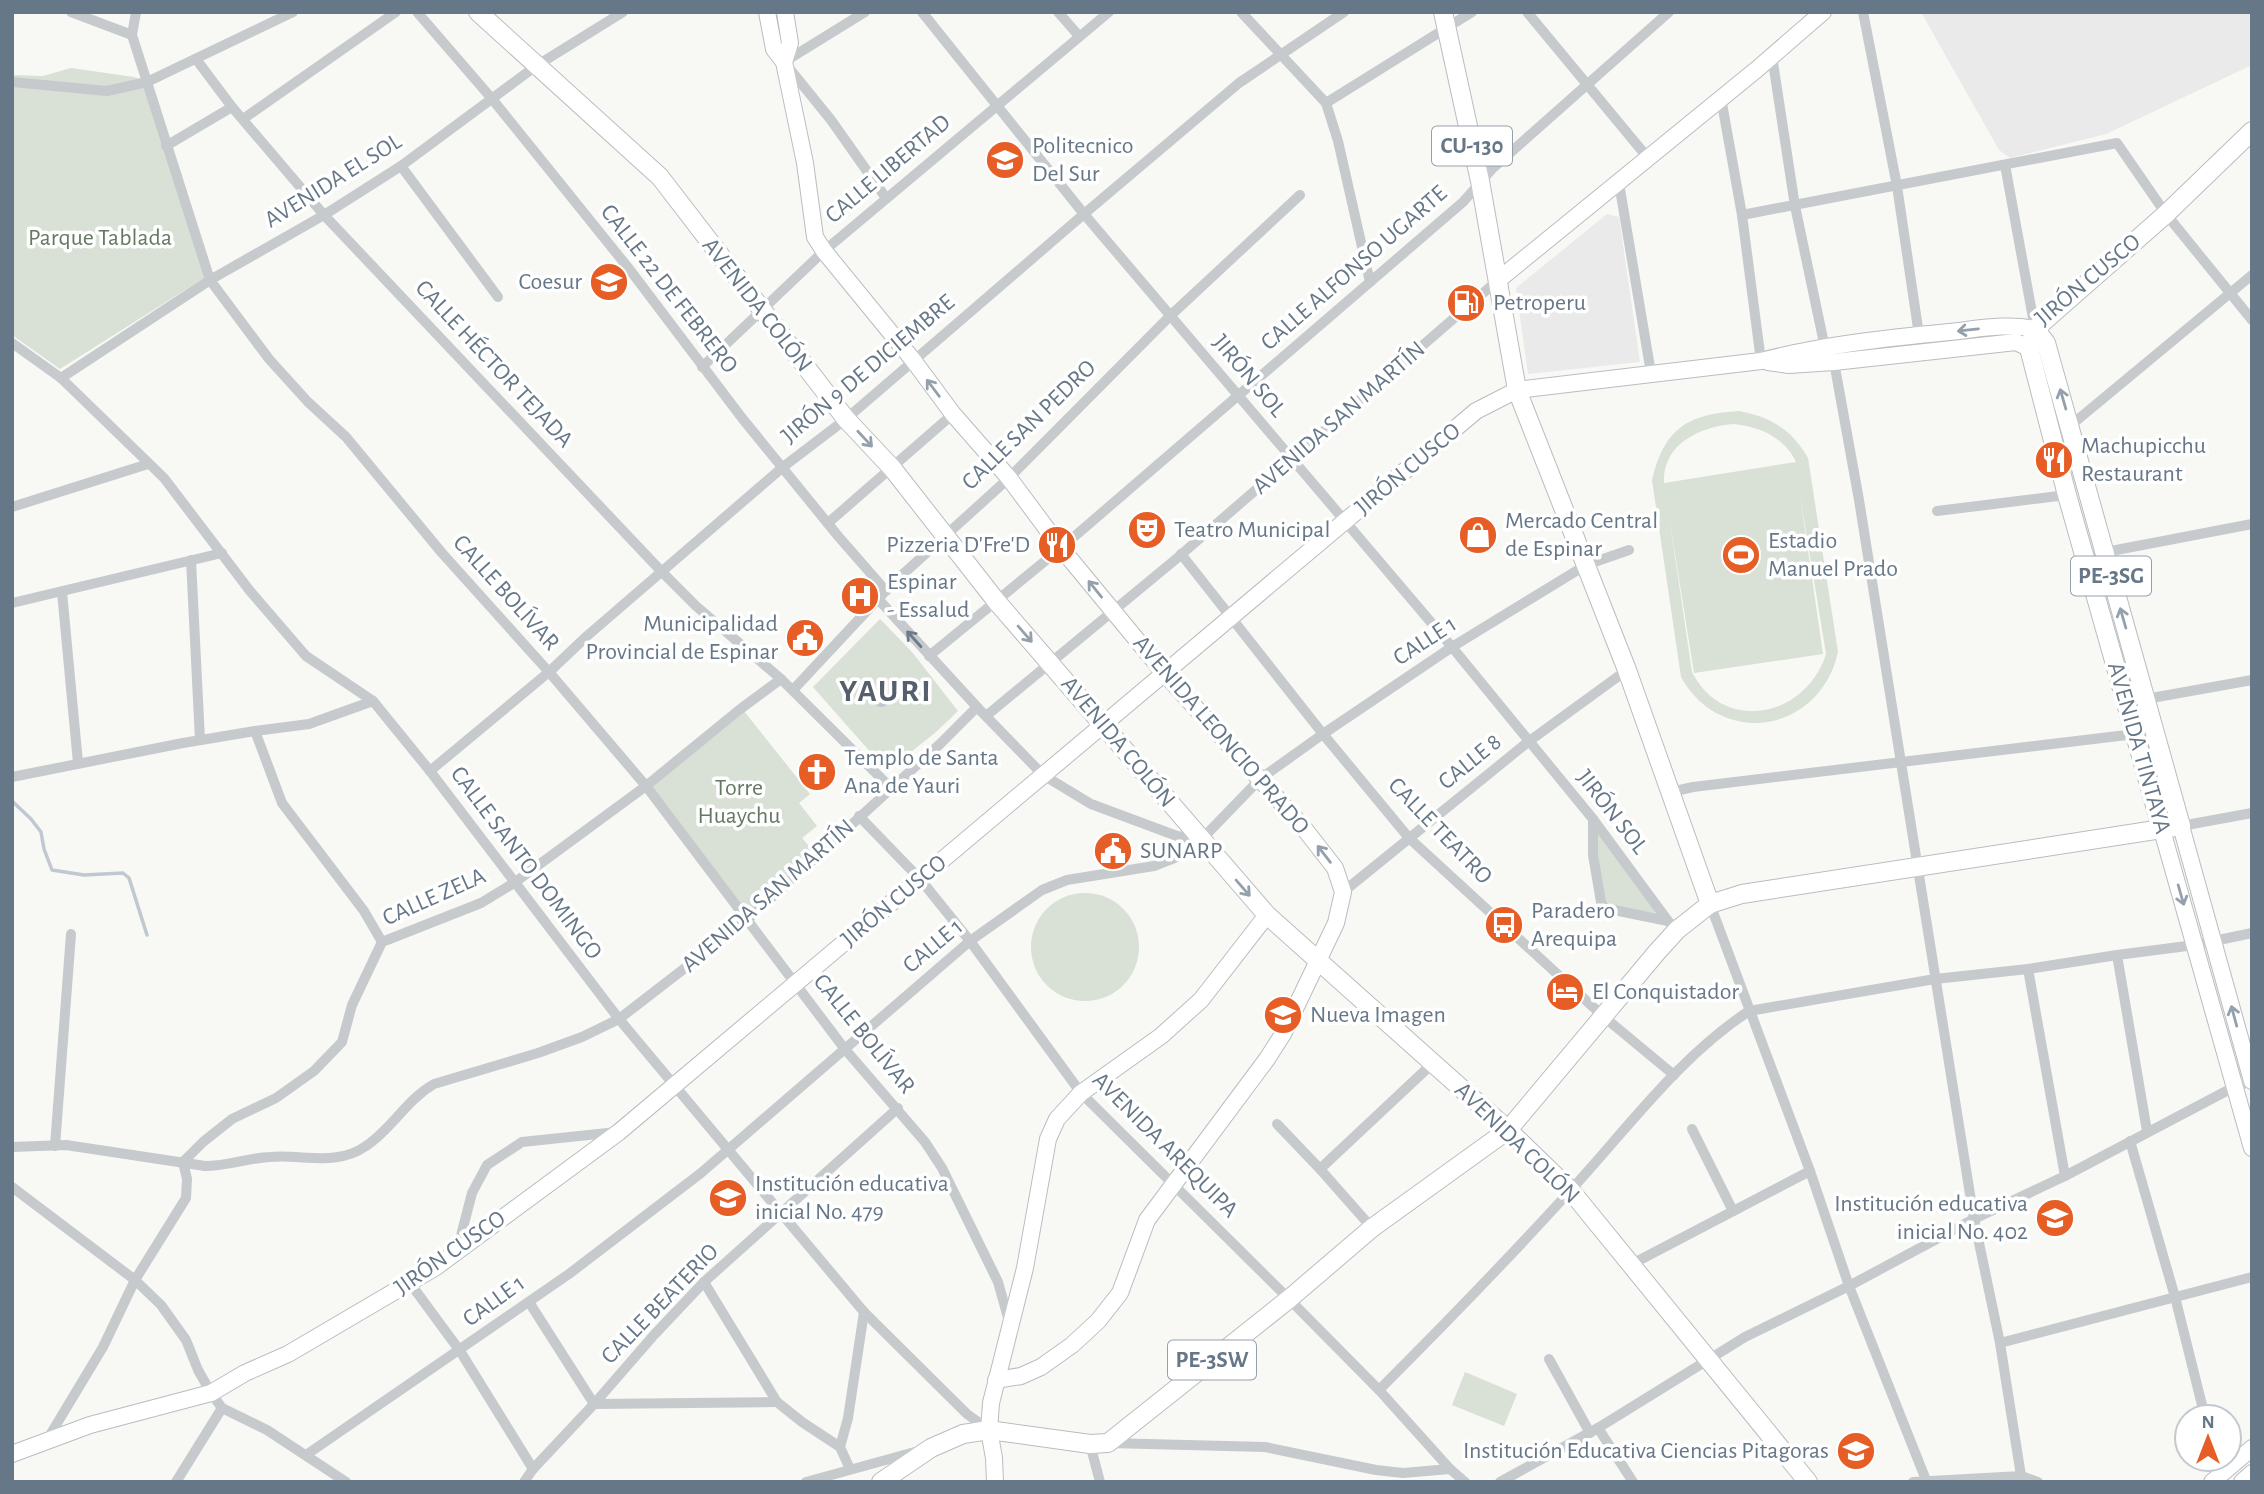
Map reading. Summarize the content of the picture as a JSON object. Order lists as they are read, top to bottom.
{
  "streets": {
    "main road": [
      "CU-130",
      "JIRÓN CUSCO",
      "AVENIDA COLÓN",
      "PE-3SG",
      "AVENIDA TINTAYA",
      "PE-3SW"
    ],
    "street": [
      "CALLE LIBERTAD",
      "AVENIDA EL SOL",
      "CALLE ALFONSO UGARTE",
      "CALLE 22 DE FEBRERO",
      "CALLE HÉCTOR TEJADA",
      "JIRÓN 9 DE DICIEMBRE",
      "JIRÓN SOL",
      "AVENIDA SAN MARTÍN",
      "CALLE SAN PEDRO",
      "CALLE BOLÍVAR",
      "CALLE 1",
      "AVENIDA LEONCIO PRADO",
      "CALLE 8",
      "CALLE TEATRO",
      "CALLE SANTO DOMINGO",
      "CALLE ZELA",
      "AVENIDA AREQUIPA",
      "CALLE BEATERIO"
    ]
  },
  "crossings": [
    ["CU-130", "CALLE ALFONSO UGARTE"],
    ["CU-130", "AVENIDA SAN MARTÍN"],
    ["CALLE LIBERTAD", "CALLE 22 DE FEBRERO"],
    ["CALLE LIBERTAD", "AVENIDA COLÓN"],
    ["CALLE LIBERTAD", "JIRÓN SOL"],
    ["CALLE LIBERTAD", "AVENIDA LEONCIO PRADO"],
    ["AVENIDA EL SOL", "CALLE 22 DE FEBRERO"],
    ["AVENIDA EL SOL", "AVENIDA COLÓN"],
    ["AVENIDA EL SOL", "CALLE HÉCTOR TEJADA"],
    ["AVENIDA EL SOL", "CALLE BOLÍVAR"],
    ["AVENIDA EL SOL", "CALLE SANTO DOMINGO"],
    ["CALLE ALFONSO UGARTE", "CALLE 22 DE FEBRERO"],
    ["CALLE ALFONSO UGARTE", "AVENIDA COLÓN"],
    ["CALLE ALFONSO UGARTE", "JIRÓN SOL"],
    ["CALLE ALFONSO UGARTE", "AVENIDA LEONCIO PRADO"],
    ["JIRÓN CUSCO", "AVENIDA COLÓN"],
    ["JIRÓN CUSCO", "JIRÓN SOL"],
    ["JIRÓN CUSCO", "CALLE BOLÍVAR"],
    ["JIRÓN CUSCO", "AVENIDA LEONCIO PRADO"],
    ["JIRÓN CUSCO", "AVENIDA TINTAYA"],
    ["JIRÓN CUSCO", "CALLE TEATRO"],
    ["JIRÓN CUSCO", "CALLE SANTO DOMINGO"],
    ["JIRÓN CUSCO", "AVENIDA AREQUIPA"],
    ["CALLE 22 DE FEBRERO", "JIRÓN 9 DE DICIEMBRE"],
    ["CALLE 22 DE FEBRERO", "AVENIDA SAN MARTÍN"],
    ["CALLE 22 DE FEBRERO", "CALLE SAN PEDRO"],
    ["AVENIDA COLÓN", "JIRÓN 9 DE DICIEMBRE"],
    ["AVENIDA COLÓN", "AVENIDA SAN MARTÍN"],
    ["AVENIDA COLÓN", "CALLE SAN PEDRO"],
    ["AVENIDA COLÓN", "CALLE 1"],
    ["AVENIDA COLÓN", "PE-3SW"],
    ["CALLE HÉCTOR TEJADA", "JIRÓN 9 DE DICIEMBRE"],
    ["CALLE HÉCTOR TEJADA", "CALLE SAN PEDRO"],
    ["CALLE HÉCTOR TEJADA", "CALLE ZELA"],
    ["JIRÓN 9 DE DICIEMBRE", "JIRÓN SOL"],
    ["JIRÓN 9 DE DICIEMBRE", "CALLE BOLÍVAR"],
    ["JIRÓN 9 DE DICIEMBRE", "AVENIDA LEONCIO PRADO"],
    ["JIRÓN 9 DE DICIEMBRE", "CALLE SANTO DOMINGO"],
    ["JIRÓN SOL", "AVENIDA SAN MARTÍN"],
    ["JIRÓN SOL", "CALLE SAN PEDRO"],
    ["JIRÓN SOL", "CALLE 1"],
    ["JIRÓN SOL", "CALLE 8"],
    ["AVENIDA SAN MARTÍN", "CALLE BOLÍVAR"],
    ["AVENIDA SAN MARTÍN", "AVENIDA LEONCIO PRADO"],
    ["AVENIDA SAN MARTÍN", "CALLE TEATRO"],
    ["AVENIDA SAN MARTÍN", "CALLE SANTO DOMINGO"],
    ["AVENIDA SAN MARTÍN", "CALLE ZELA"],
    ["AVENIDA SAN MARTÍN", "AVENIDA AREQUIPA"],
    ["CALLE SAN PEDRO", "AVENIDA LEONCIO PRADO"],
    ["CALLE BOLÍVAR", "CALLE 1"],
    ["CALLE BOLÍVAR", "CALLE ZELA"],
    ["CALLE BOLÍVAR", "CALLE BEATERIO"],
    ["CALLE 1", "AVENIDA LEONCIO PRADO"],
    ["CALLE 1", "CALLE TEATRO"],
    ["CALLE 1", "CALLE SANTO DOMINGO"],
    ["CALLE 1", "AVENIDA AREQUIPA"],
    ["AVENIDA LEONCIO PRADO", "CALLE 8"],
    ["CALLE 8", "CALLE TEATRO"],
    ["CALLE SANTO DOMINGO", "CALLE ZELA"],
    ["CALLE SANTO DOMINGO", "CALLE BEATERIO"],
    ["AVENIDA AREQUIPA", "PE-3SW"]
  ],
  "districts": ["YAURI"],
  "parks": ["Parque Tablada", "Torre Huaychu"],
  "places": {
    "school or university": [
      "Politecnico Del Sur",
      "Coesur",
      "Nueva Imagen",
      "Institución educativa inicial No. 479",
      "Institución educativa inicial No. 402",
      "Institución Educativa Ciencias Pitagoras"
    ],
    "fuel station": ["Petroperu"],
    "restaurant": ["Machupicchu Restaurant", "Pizzeria D'Fre'D"],
    "theatre": ["Teatro Municipal"],
    "shop": ["Mercado Central de Espinar"],
    "sports": ["Estadio Manuel Prado"],
    "hospital": ["Espinar - Essalud"],
    "public building": ["Municipalidad Provincial de Espinar", "SUNARP"],
    "church": ["Templo de Santa Ana de Yauri"],
    "bus stop": ["Paradero Arequipa"],
    "hotel": ["El Conquistador"]
  },
  "north": "top"
}
